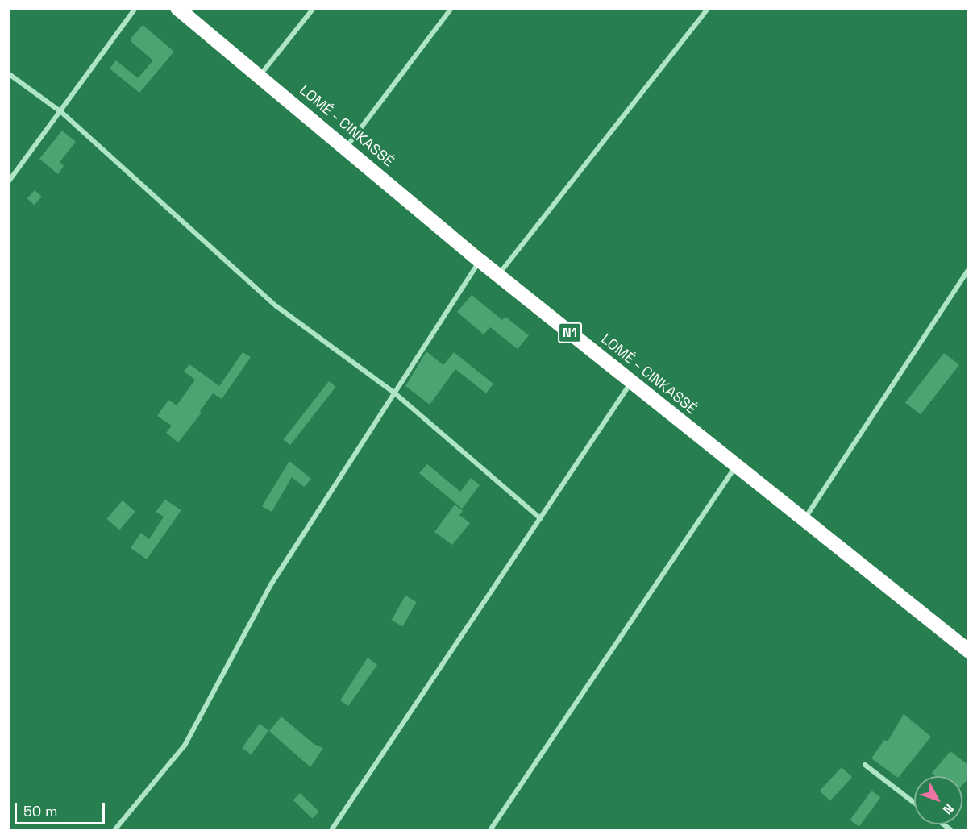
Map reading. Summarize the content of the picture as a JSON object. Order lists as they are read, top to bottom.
{
  "streets": {
    "highway": ["LOMÉ - CINKASSÉ", "N1"]
  },
  "scale_bar": "50 m",
  "north": "bottom right"
}
